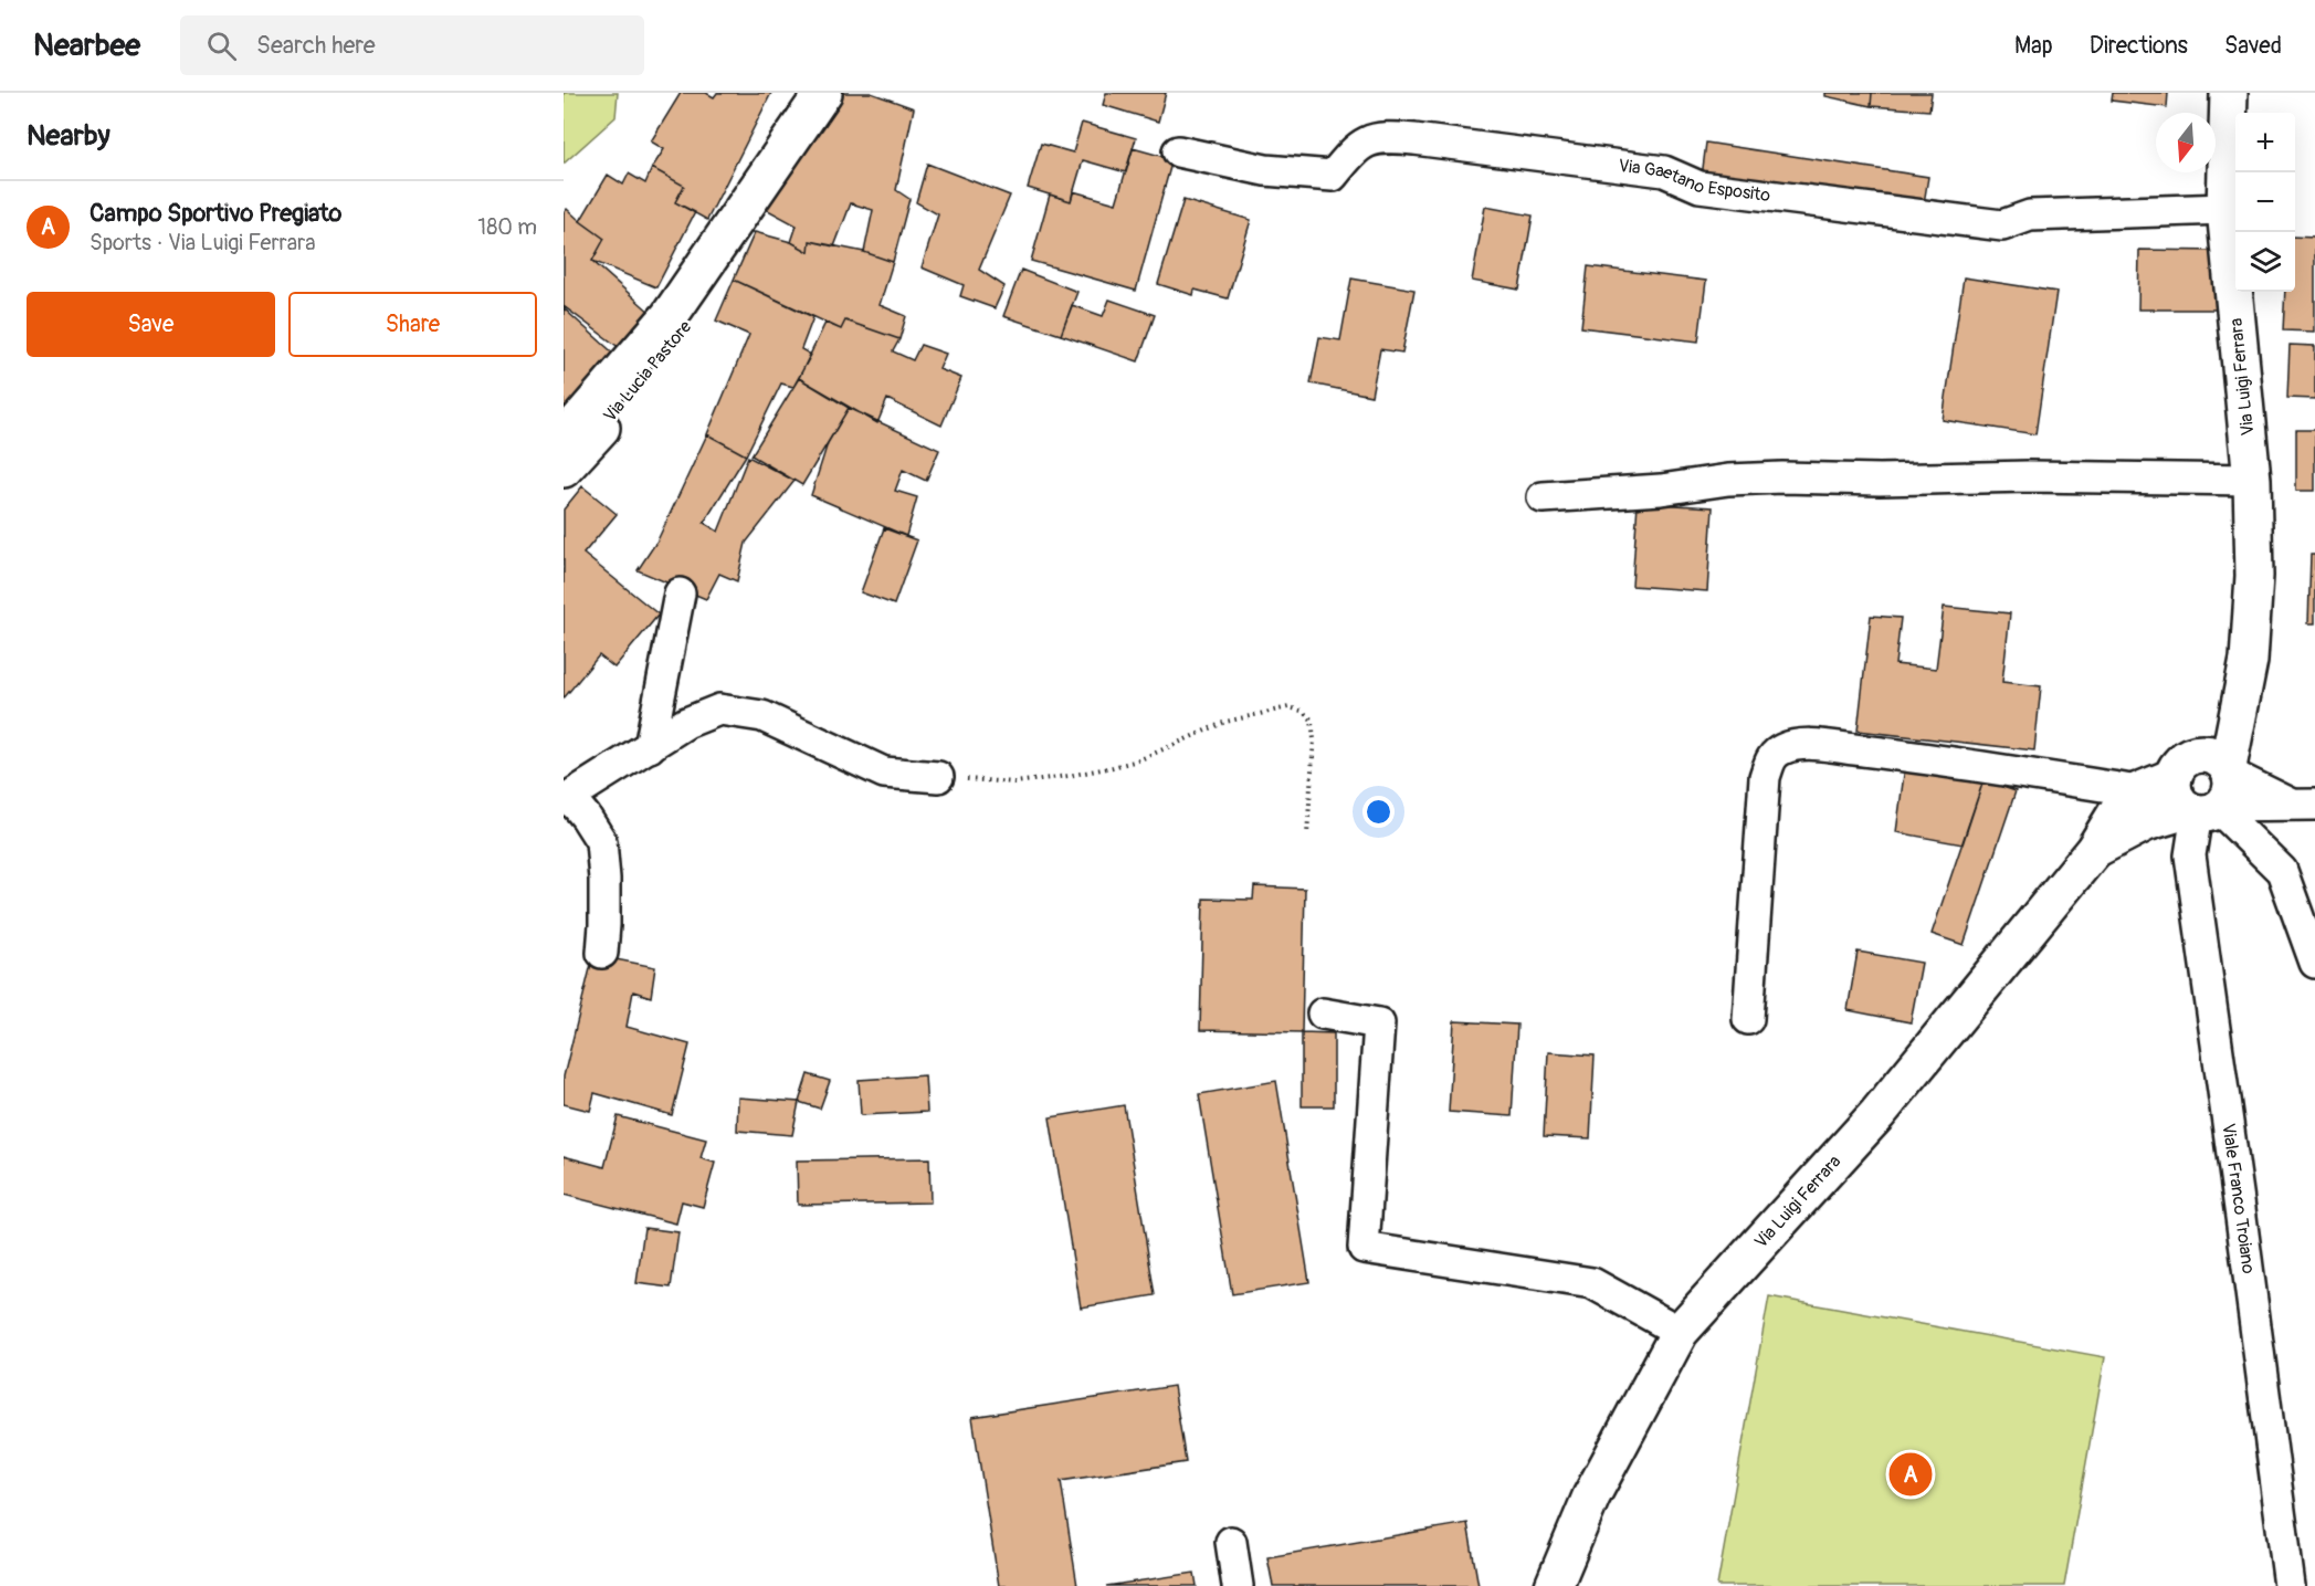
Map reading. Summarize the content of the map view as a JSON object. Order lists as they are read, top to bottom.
{
  "streets": {
    "street": [
      "Via Gaetano Esposito",
      "Via Lucia Pastore",
      "Via Luigi Ferrara",
      "Viale Franco Troiano"
    ]
  },
  "crossings": [
    ["Via Gaetano Esposito", "Via Luigi Ferrara"],
    ["Via Luigi Ferrara", "Viale Franco Troiano"]
  ],
  "north": "bottom",
  "page": {
    "header": "Nearbee",
    "search": "Search here",
    "nav": ["Map", "Directions", "Saved"],
    "heading": "Nearby",
    "map_buttons": ["+", "−"],
    "list": [
      {
        "mark": "A",
        "name": "Campo Sportivo Pregiato",
        "note": "Sports · Via Luigi Ferrara",
        "value": "180 m"
      }
    ],
    "buttons": ["Save", "Share"],
    "pins": "A"
  }
}
